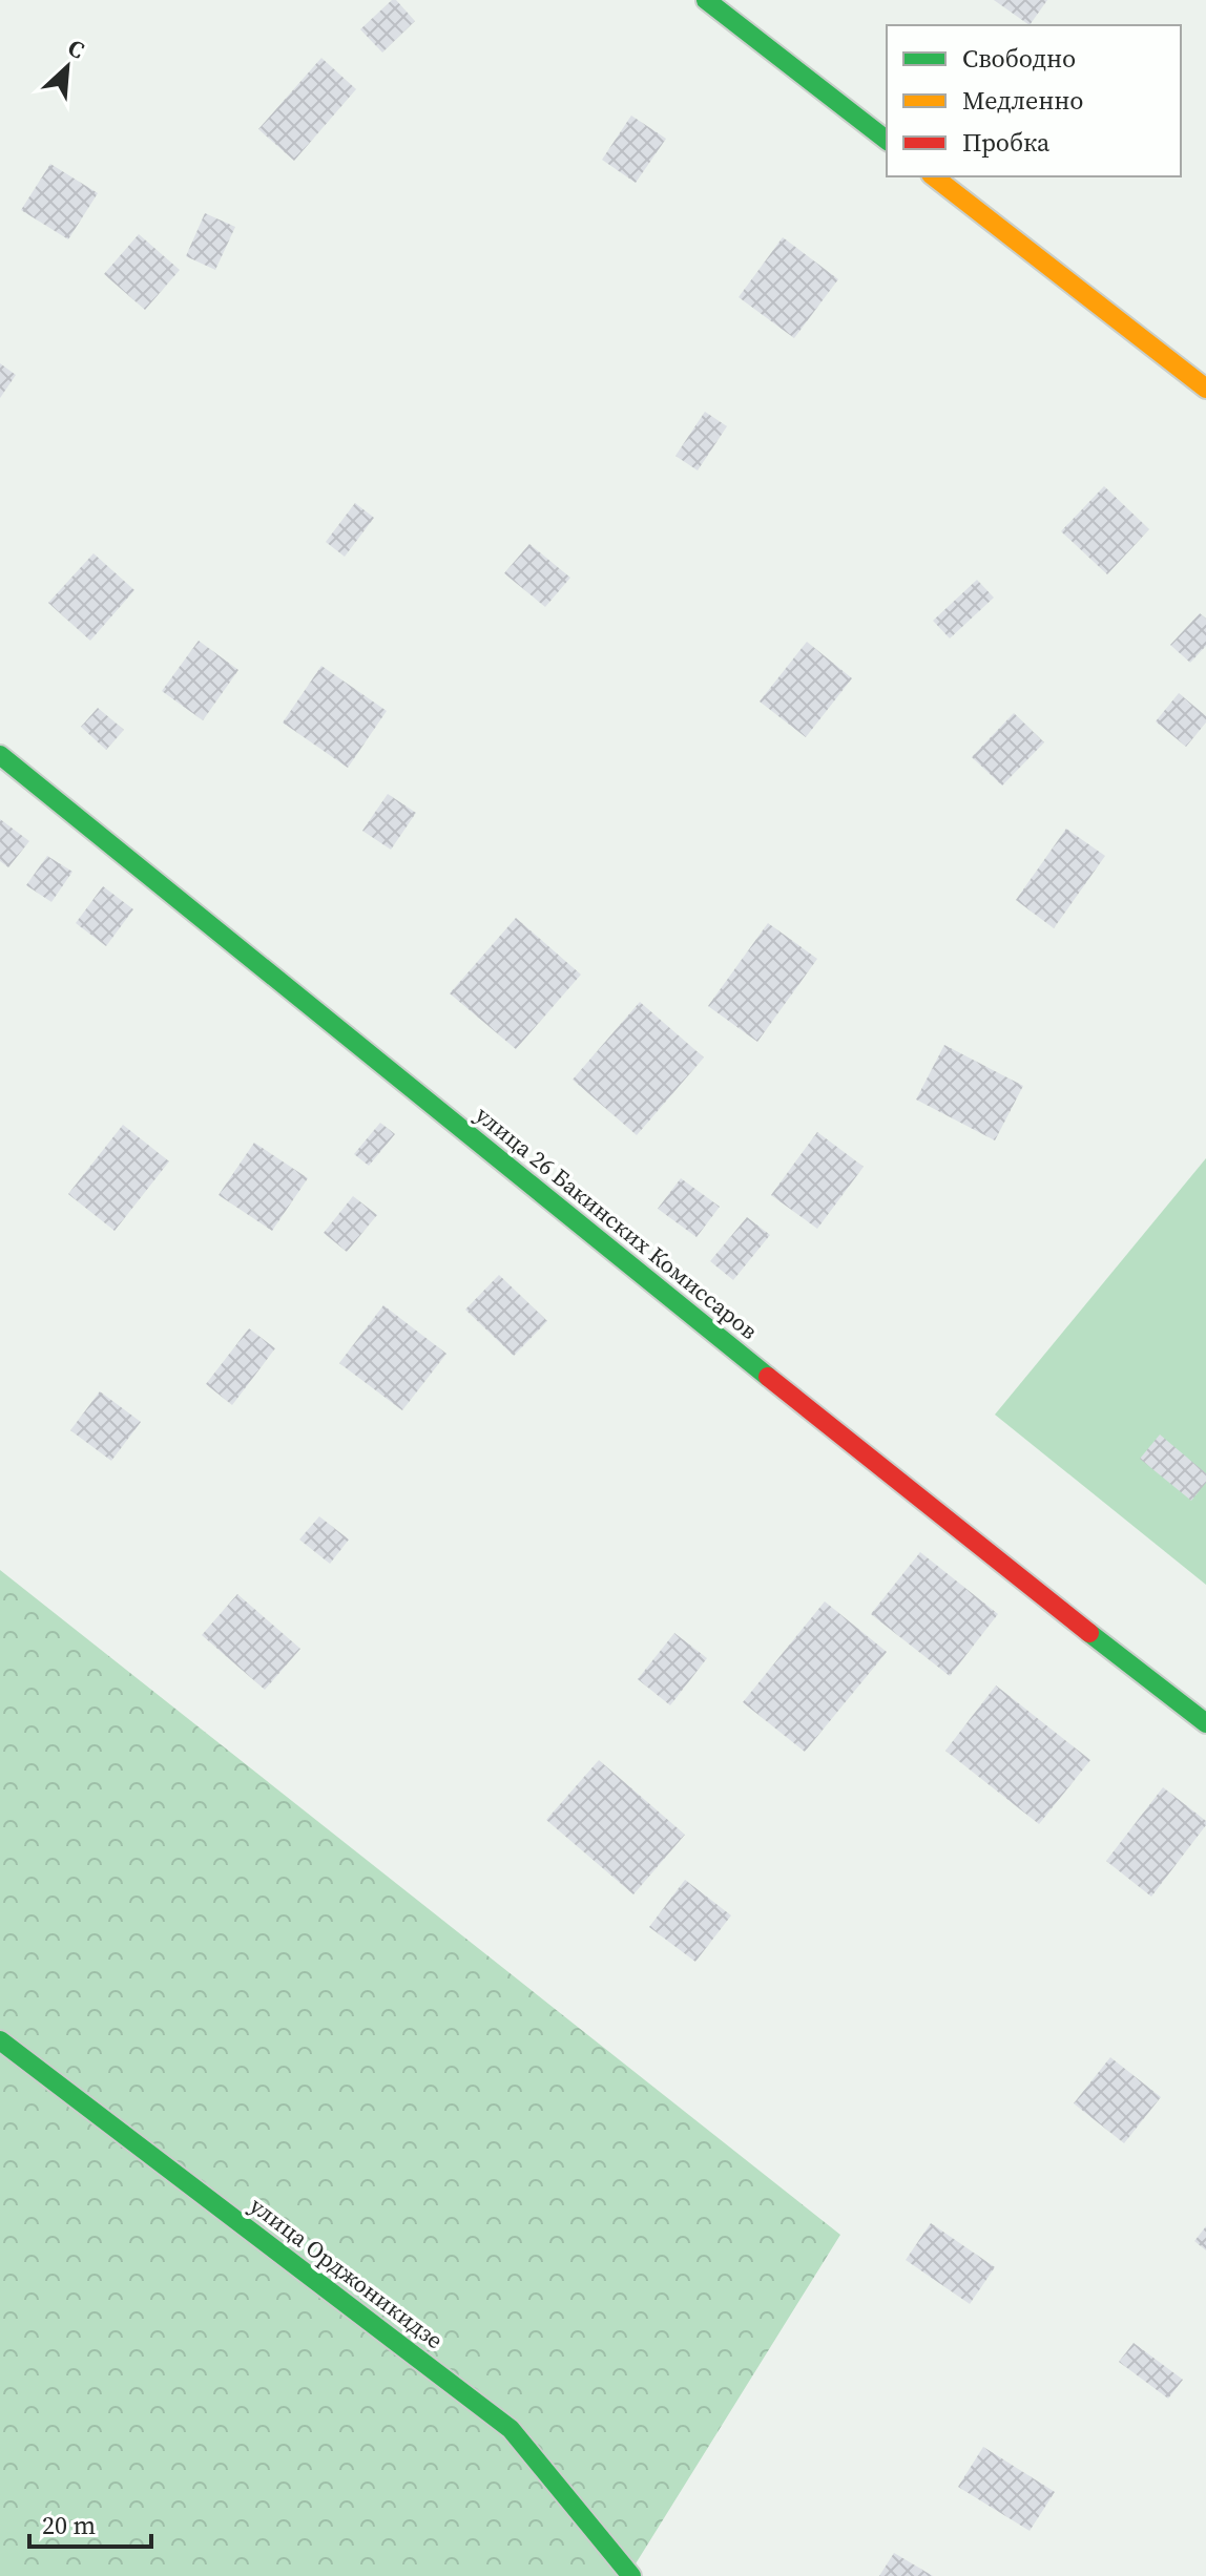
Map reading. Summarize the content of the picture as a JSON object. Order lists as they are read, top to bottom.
{
  "streets": {
    "street": ["улица 26 Бакинских Комиссаров", "улица Орджоникидзе"]
  },
  "legend": ["Свободно", "Медленно", "Пробка"],
  "scale_bar": "20 m",
  "north": "top right"
}
